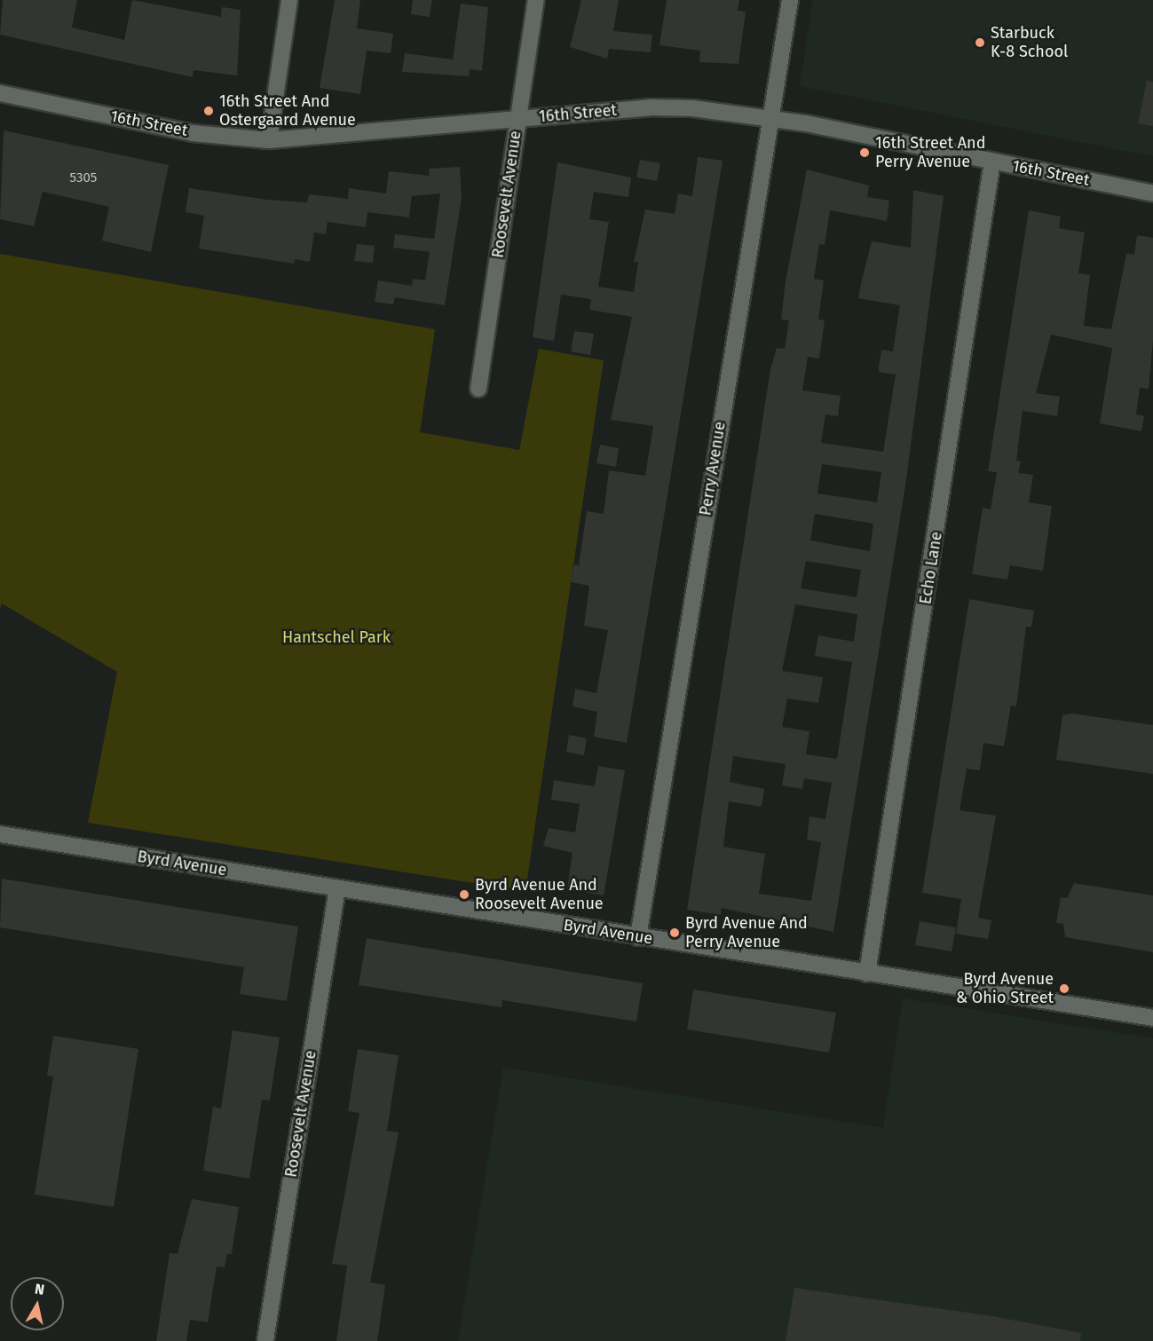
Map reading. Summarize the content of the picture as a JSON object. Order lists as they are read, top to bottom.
{
  "streets": {
    "street": [
      "16th Street",
      "Roosevelt Avenue",
      "Perry Avenue",
      "Echo Lane",
      "Byrd Avenue"
    ]
  },
  "crossings": [
    ["16th Street", "Roosevelt Avenue"],
    ["16th Street", "Perry Avenue"],
    ["16th Street", "Echo Lane"],
    ["Roosevelt Avenue", "Byrd Avenue"],
    ["Perry Avenue", "Byrd Avenue"],
    ["Echo Lane", "Byrd Avenue"]
  ],
  "parks": ["Hantschel Park"],
  "places": [
    "Starbuck K-8 School",
    "16th Street And Ostergaard Avenue",
    "16th Street And Perry Avenue",
    "Byrd Avenue And Roosevelt Avenue",
    "Byrd Avenue And Perry Avenue",
    "Byrd Avenue & Ohio Street"
  ],
  "house_numbers": ["5305"],
  "north": "top"
}
